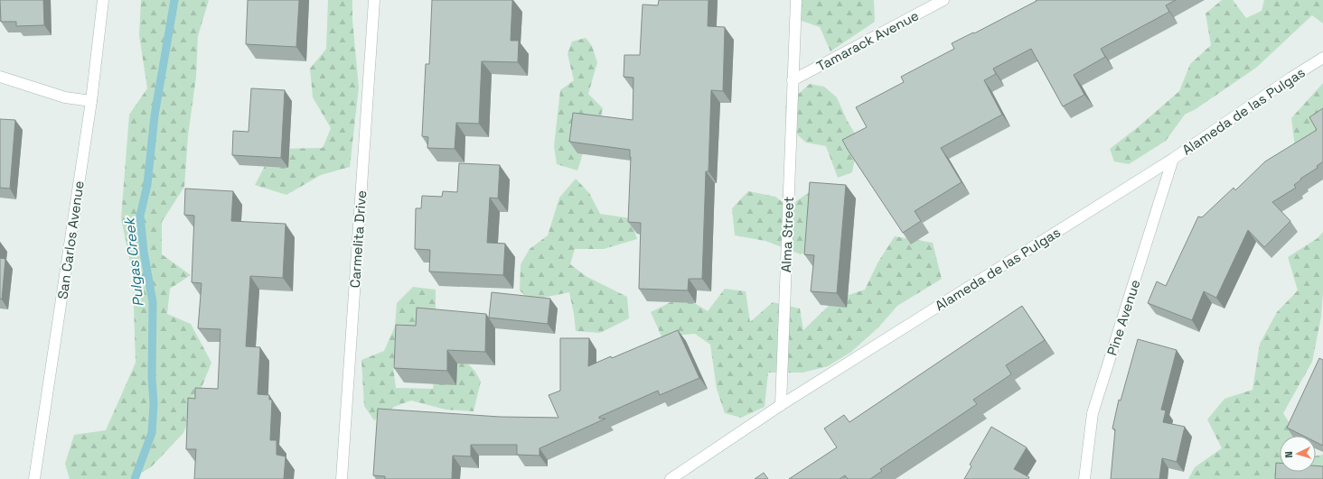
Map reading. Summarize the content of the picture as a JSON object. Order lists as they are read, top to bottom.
{
  "streets": {
    "street": [
      "Tamarack Avenue",
      "Alameda de las Pulgas",
      "Alma Street",
      "Carmelita Drive",
      "San Carlos Avenue",
      "Pine Avenue"
    ]
  },
  "crossings": [
    ["Tamarack Avenue", "Alma Street"],
    ["Alameda de las Pulgas", "Alma Street"],
    ["Alameda de las Pulgas", "Pine Avenue"]
  ],
  "water": ["Pulgas Creek"],
  "north": "left"
}
